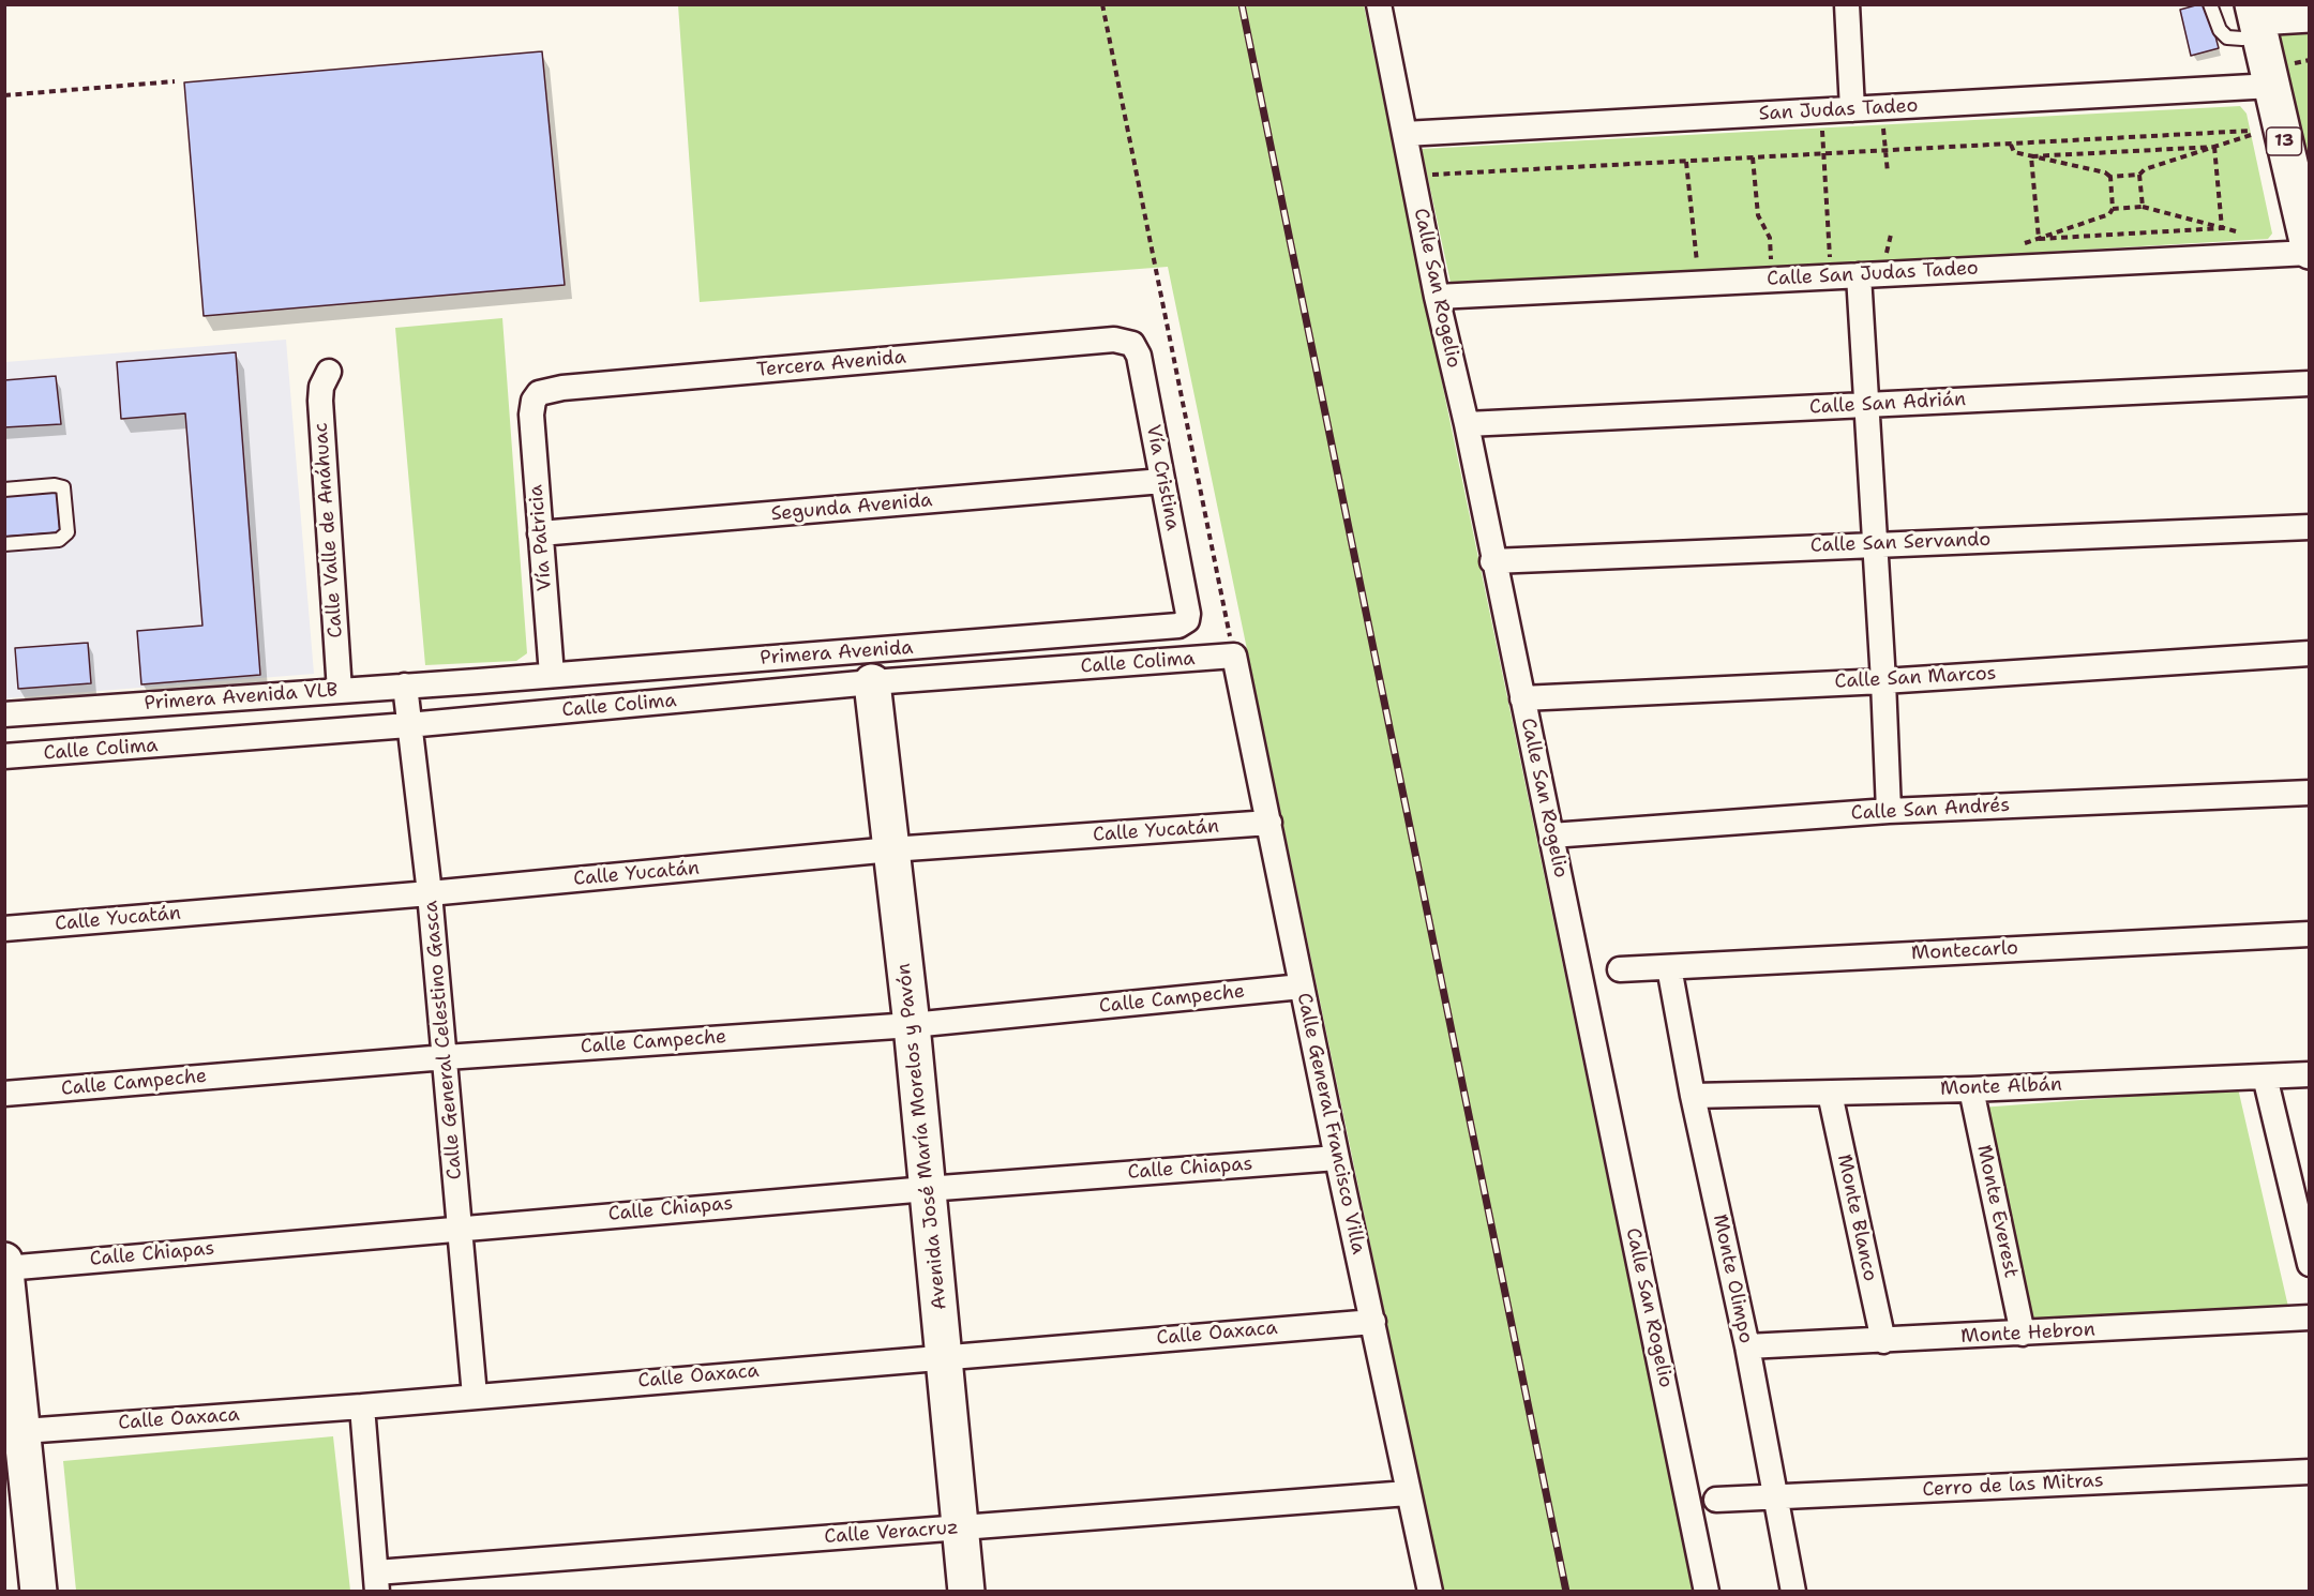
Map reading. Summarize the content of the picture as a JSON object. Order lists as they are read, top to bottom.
{
  "streets": {
    "street": [
      "San Judas Tadeo",
      "13",
      "Calle San Judas Tadeo",
      "Calle San Rogelio",
      "Tercera Avenida",
      "Calle San Adrián",
      "Vía Cristina",
      "Segunda Avenida",
      "Calle Valle de Anáhuac",
      "Vía Patricia",
      "Calle San Servando",
      "Primera Avenida",
      "Calle Colima",
      "Calle San Marcos",
      "Primera Avenida VLB",
      "Calle San Andrés",
      "Calle Yucatán",
      "Montecarlo",
      "Calle Campeche",
      "Calle General Celestino Gasca",
      "Monte Albán",
      "Calle General Francisco Villa",
      "Avenida José María Morelos y Pavón",
      "Calle Chiapas",
      "Monte Everest",
      "Monte Blanco",
      "Monte Olimpo",
      "Calle Oaxaca",
      "Monte Hebron",
      "Cerro de las Mitras",
      "Calle Veracruz"
    ]
  },
  "crossings": [
    ["San Judas Tadeo", "13"],
    ["San Judas Tadeo", "Calle San Rogelio"],
    ["13", "Calle San Judas Tadeo"],
    ["Calle San Judas Tadeo", "Calle San Rogelio"],
    ["Calle San Rogelio", "Calle San Adrián"],
    ["Calle San Rogelio", "Calle San Servando"],
    ["Calle San Rogelio", "Calle San Marcos"],
    ["Calle San Rogelio", "Calle San Andrés"],
    ["Tercera Avenida", "Vía Cristina"],
    ["Tercera Avenida", "Vía Patricia"],
    ["Vía Cristina", "Segunda Avenida"],
    ["Vía Cristina", "Primera Avenida"],
    ["Segunda Avenida", "Vía Patricia"],
    ["Calle Valle de Anáhuac", "Primera Avenida VLB"],
    ["Vía Patricia", "Primera Avenida"],
    ["Primera Avenida", "Primera Avenida VLB"],
    ["Calle Colima", "Calle General Celestino Gasca"],
    ["Calle Colima", "Calle General Francisco Villa"],
    ["Calle Colima", "Avenida José María Morelos y Pavón"],
    ["Primera Avenida VLB", "Calle General Celestino Gasca"],
    ["Calle Yucatán", "Calle General Celestino Gasca"],
    ["Calle Yucatán", "Calle General Francisco Villa"],
    ["Calle Yucatán", "Avenida José María Morelos y Pavón"],
    ["Montecarlo", "Monte Olimpo"],
    ["Calle Campeche", "Calle General Celestino Gasca"],
    ["Calle Campeche", "Calle General Francisco Villa"],
    ["Calle Campeche", "Avenida José María Morelos y Pavón"],
    ["Calle General Celestino Gasca", "Calle Chiapas"],
    ["Calle General Celestino Gasca", "Calle Oaxaca"],
    ["Monte Albán", "Monte Everest"],
    ["Monte Albán", "Monte Blanco"],
    ["Monte Albán", "Monte Olimpo"],
    ["Calle General Francisco Villa", "Calle Chiapas"],
    ["Calle General Francisco Villa", "Calle Oaxaca"],
    ["Calle General Francisco Villa", "Calle Veracruz"],
    ["Avenida José María Morelos y Pavón", "Calle Chiapas"],
    ["Avenida José María Morelos y Pavón", "Calle Oaxaca"],
    ["Avenida José María Morelos y Pavón", "Calle Veracruz"],
    ["Monte Everest", "Monte Hebron"],
    ["Monte Blanco", "Monte Hebron"],
    ["Monte Olimpo", "Monte Hebron"],
    ["Monte Olimpo", "Cerro de las Mitras"]
  ]
}
